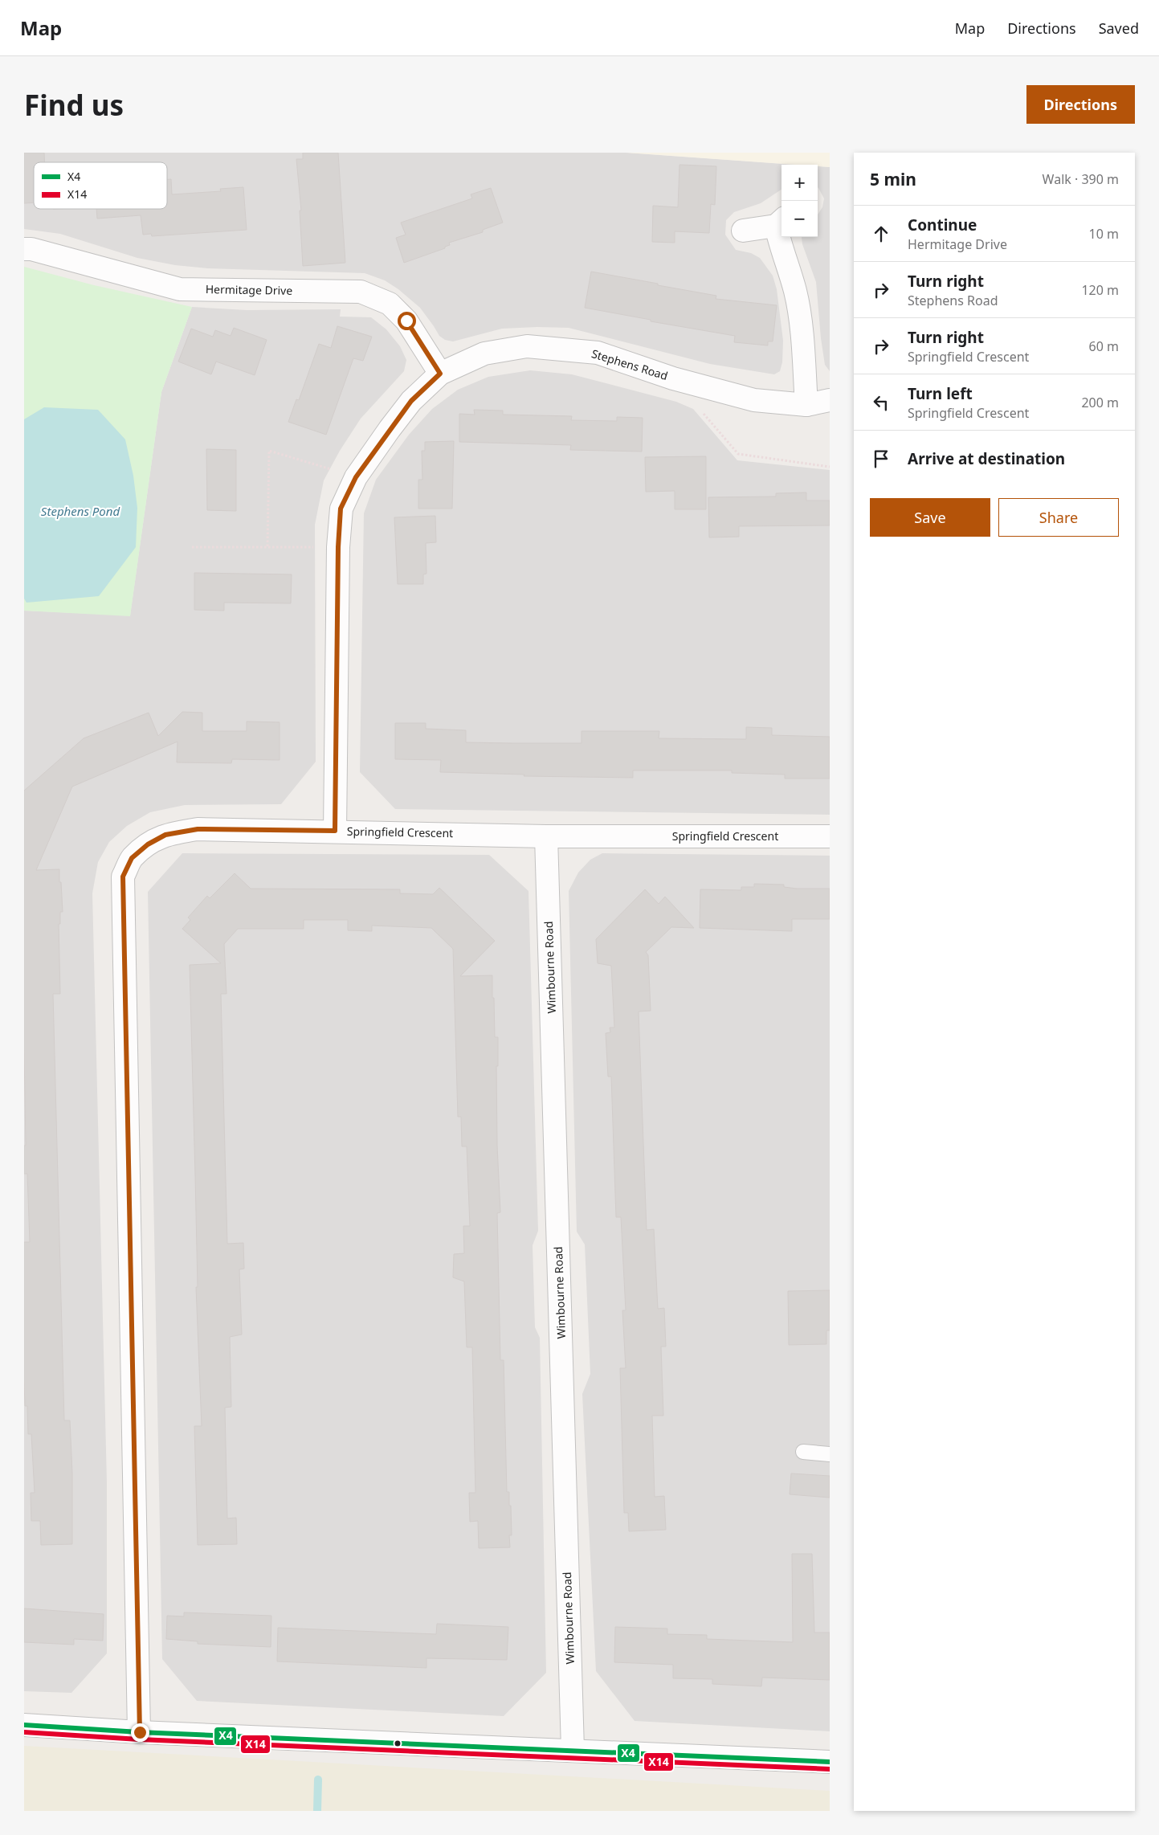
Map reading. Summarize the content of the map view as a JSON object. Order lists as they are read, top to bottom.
{
  "streets": {
    "street": [
      "Hermitage Drive",
      "Stephens Road",
      "Springfield Crescent",
      "Wimbourne Road"
    ]
  },
  "crossings": [
    ["Hermitage Drive", "Stephens Road"],
    ["Stephens Road", "Springfield Crescent"],
    ["Springfield Crescent", "Wimbourne Road"]
  ],
  "water": ["Stephens Pond"],
  "lines": ["transit line X4", "transit line X14"],
  "legend": ["X4", "X14"],
  "page": {
    "header": "Map",
    "nav": ["Map", "Directions", "Saved"],
    "buttons": [
      "Directions",
      ["Save", "Share"]
    ],
    "title": "Find us",
    "heading": ["5 min", "Walk · 390 m"],
    "map_buttons": ["+", "−"],
    "list": [
      ["Continue", "Hermitage Drive", "10 m"],
      ["Turn right", "Stephens Road", "120 m"],
      ["Turn right", "Springfield Crescent", "60 m"],
      ["Turn left", "Springfield Crescent", "200 m"],
      "Arrive at destination"
    ]
  }
}
